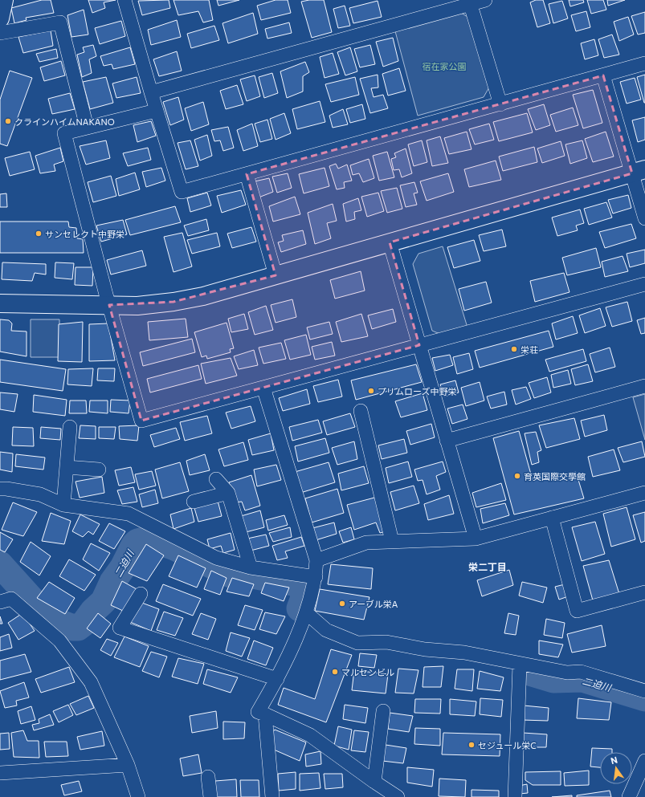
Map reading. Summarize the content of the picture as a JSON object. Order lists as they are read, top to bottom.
{
  "districts": ["栄二丁目"],
  "water": ["二迫川"],
  "parks": ["宿在家公園"],
  "places": [
    "クラインハイムNAKANO",
    "サンセレクト中野栄",
    "栄荘",
    "プリムローズ中野栄",
    "育英国際交學館",
    "アーブル栄A",
    "マルセンビル",
    "セジュール栄C"
  ],
  "north": "top"
}
